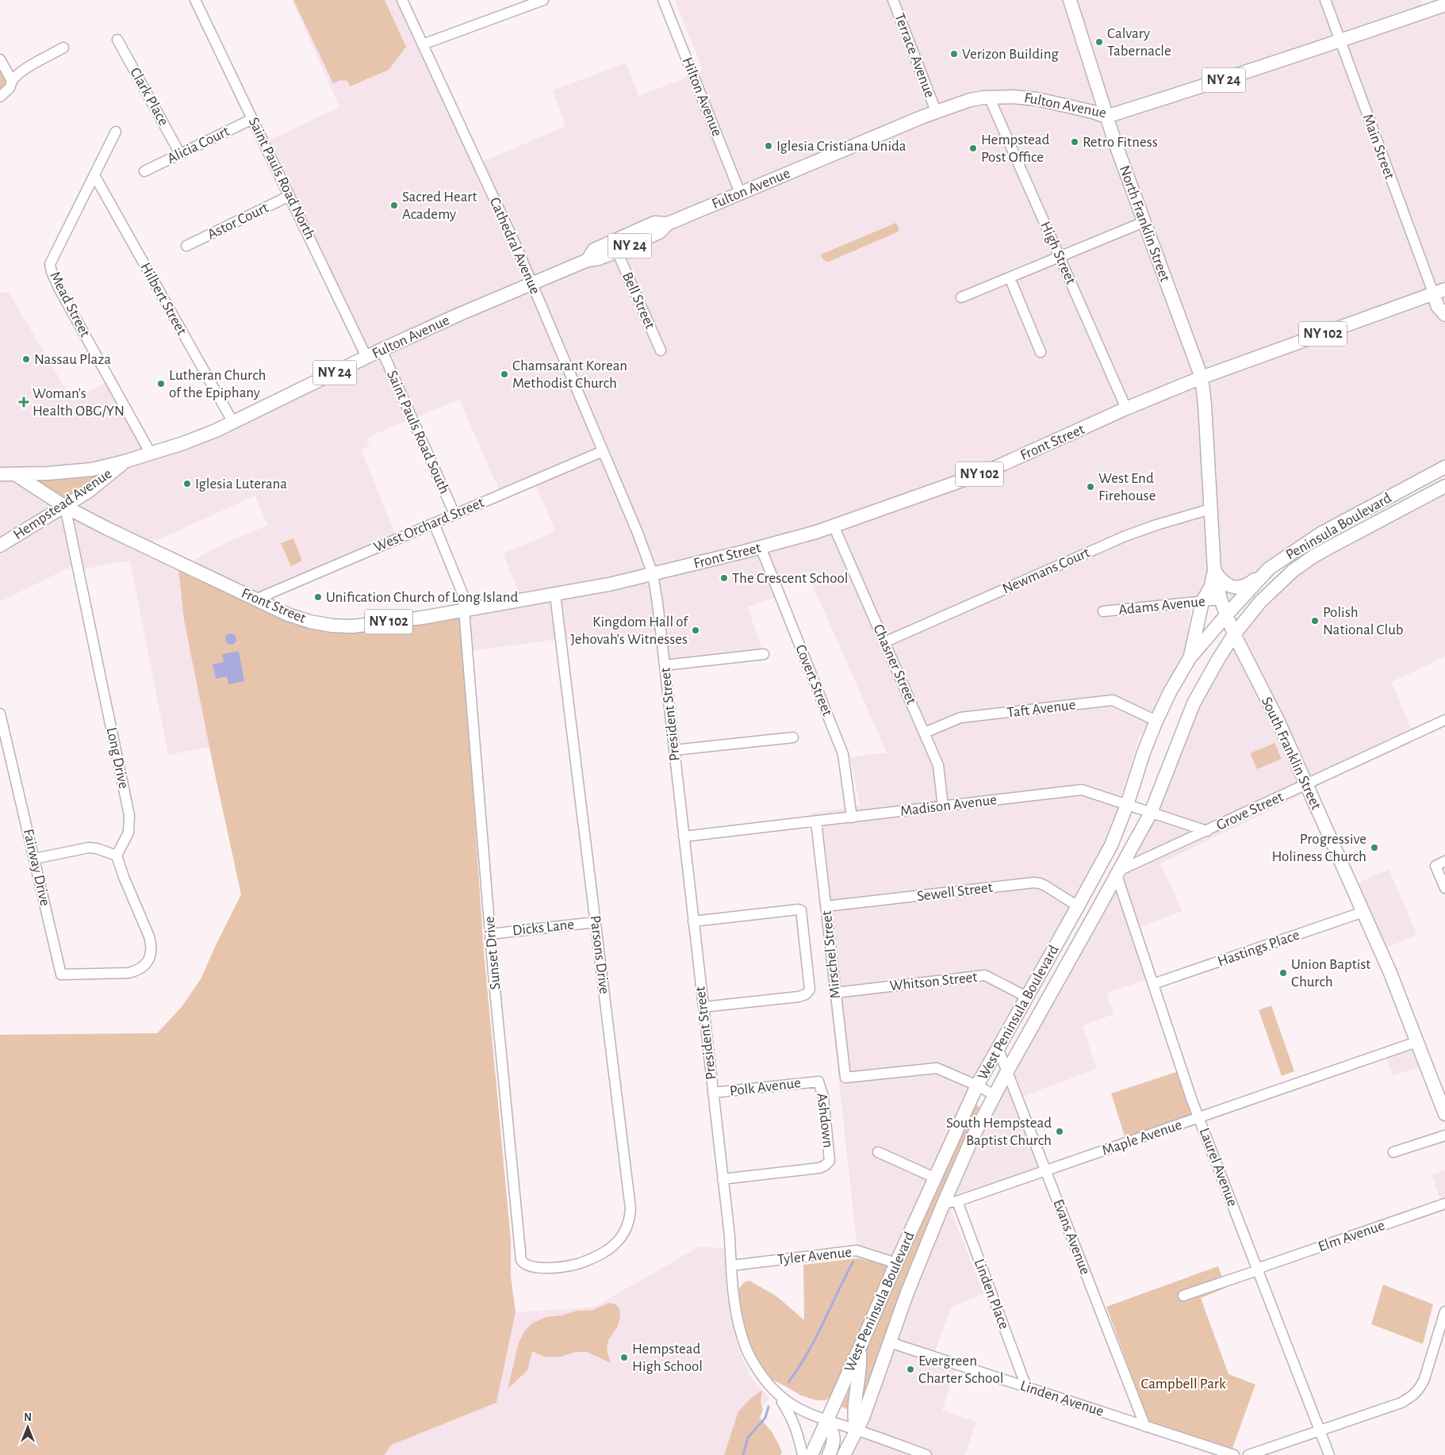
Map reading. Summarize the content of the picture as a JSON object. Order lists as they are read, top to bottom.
{
  "streets": {
    "main road": [
      "NY 24",
      "Fulton Avenue",
      "North Franklin Street",
      "NY 102",
      "Front Street",
      "Hempstead Avenue",
      "Peninsula Boulevard",
      "South Franklin Street",
      "West Peninsula Boulevard"
    ],
    "street": [
      "Terrace Avenue",
      "Clark Place",
      "Hilton Avenue",
      "Alicia Court",
      "Main Street",
      "Saint Pauls Road North",
      "Astor Court",
      "Cathedral Avenue",
      "High Street",
      "Hilbert Street",
      "Bell Street",
      "Mead Street",
      "Saint Pauls Road South",
      "West Orchard Street",
      "Newmans Court",
      "Adams Avenue",
      "Chasner Street",
      "Covert Street",
      "Taft Avenue",
      "President Street",
      "Long Drive",
      "Madison Avenue",
      "Grove Street",
      "Fairway Drive",
      "Sewell Street",
      "Dicks Lane",
      "Hastings Place",
      "Sunset Drive",
      "Parsons Drive",
      "Mirschel Street",
      "Whitson Street",
      "Polk Avenue",
      "Ashdown",
      "Maple Avenue",
      "Laurel Avenue",
      "Elm Avenue",
      "Evans Avenue",
      "Tyler Avenue",
      "Linden Place",
      "Linden Avenue"
    ]
  },
  "crossings": [
    ["Terrace Avenue", "Fulton Avenue"],
    ["NY 24", "Fulton Avenue"],
    ["NY 24", "Front Street"],
    ["NY 24", "Hempstead Avenue"],
    ["Clark Place", "Alicia Court"],
    ["Hilton Avenue", "Fulton Avenue"],
    ["Fulton Avenue", "Main Street"],
    ["Fulton Avenue", "Saint Pauls Road North"],
    ["Fulton Avenue", "North Franklin Street"],
    ["Fulton Avenue", "Cathedral Avenue"],
    ["Fulton Avenue", "High Street"],
    ["Fulton Avenue", "Hilbert Street"],
    ["Fulton Avenue", "Bell Street"],
    ["Fulton Avenue", "Mead Street"],
    ["Fulton Avenue", "Saint Pauls Road South"],
    ["Fulton Avenue", "Hempstead Avenue"],
    ["Alicia Court", "Saint Pauls Road North"],
    ["Main Street", "Front Street"],
    ["Saint Pauls Road North", "Astor Court"],
    ["North Franklin Street", "Front Street"],
    ["North Franklin Street", "South Franklin Street"],
    ["Cathedral Avenue", "Front Street"],
    ["Cathedral Avenue", "West Orchard Street"],
    ["Cathedral Avenue", "President Street"],
    ["High Street", "Front Street"],
    ["Hilbert Street", "Mead Street"],
    ["Saint Pauls Road South", "West Orchard Street"],
    ["Front Street", "Hempstead Avenue"],
    ["Front Street", "West Orchard Street"],
    ["Front Street", "Chasner Street"],
    ["Front Street", "Covert Street"],
    ["Front Street", "President Street"],
    ["Front Street", "South Franklin Street"],
    ["Front Street", "Long Drive"],
    ["Front Street", "Sunset Drive"],
    ["Front Street", "Parsons Drive"],
    ["Hempstead Avenue", "Long Drive"],
    ["West Orchard Street", "Sunset Drive"],
    ["Peninsula Boulevard", "South Franklin Street"],
    ["Peninsula Boulevard", "West Peninsula Boulevard"],
    ["Newmans Court", "Chasner Street"],
    ["Newmans Court", "South Franklin Street"],
    ["Adams Avenue", "South Franklin Street"],
    ["Chasner Street", "Taft Avenue"],
    ["Chasner Street", "Madison Avenue"],
    ["Covert Street", "Madison Avenue"],
    ["Taft Avenue", "West Peninsula Boulevard"],
    ["President Street", "Madison Avenue"],
    ["President Street", "West Peninsula Boulevard"],
    ["President Street", "Polk Avenue"],
    ["President Street", "Ashdown"],
    ["President Street", "Tyler Avenue"],
    ["South Franklin Street", "Grove Street"],
    ["South Franklin Street", "Hastings Place"],
    ["South Franklin Street", "West Peninsula Boulevard"],
    ["South Franklin Street", "Maple Avenue"],
    ["Long Drive", "Fairway Drive"],
    ["Madison Avenue", "Grove Street"],
    ["Madison Avenue", "Mirschel Street"],
    ["Madison Avenue", "West Peninsula Boulevard"],
    ["Grove Street", "West Peninsula Boulevard"],
    ["Grove Street", "Laurel Avenue"],
    ["Sewell Street", "Mirschel Street"],
    ["Sewell Street", "West Peninsula Boulevard"],
    ["Dicks Lane", "Sunset Drive"],
    ["Dicks Lane", "Parsons Drive"],
    ["Hastings Place", "Laurel Avenue"],
    ["Sunset Drive", "Parsons Drive"],
    ["Mirschel Street", "Whitson Street"],
    ["Mirschel Street", "West Peninsula Boulevard"],
    ["Whitson Street", "West Peninsula Boulevard"],
    ["West Peninsula Boulevard", "Maple Avenue"],
    ["West Peninsula Boulevard", "Laurel Avenue"],
    ["West Peninsula Boulevard", "Evans Avenue"],
    ["West Peninsula Boulevard", "Tyler Avenue"],
    ["West Peninsula Boulevard", "Linden Avenue"],
    ["Polk Avenue", "Ashdown"],
    ["Maple Avenue", "Laurel Avenue"],
    ["Maple Avenue", "Evans Avenue"],
    ["Maple Avenue", "Linden Place"],
    ["Laurel Avenue", "Elm Avenue"],
    ["Evans Avenue", "Linden Avenue"],
    ["Linden Place", "Linden Avenue"]
  ],
  "parks": ["Campbell Park"],
  "places": {
    "other": [
      "Calvary Tabernacle",
      "Verizon Building",
      "Retro Fitness",
      "Iglesia Cristiana Unida",
      "Hempstead Post Office",
      "Sacred Heart Academy",
      "Nassau Plaza",
      "Chamsarant Korean Methodist Church",
      "Lutheran Church of the Epiphany",
      "Iglesia Luterana",
      "West End Firehouse",
      "The Crescent School",
      "Unification Church of Long Island",
      "Polish National Club",
      "Kingdom Hall of Jehovah’s Witnesses",
      "Progressive Holiness Church",
      "Union Baptist Church",
      "South Hempstead Baptist Church",
      "Hempstead High School",
      "Evergreen Charter School"
    ],
    "health": ["Woman’s Health OBG/YN"]
  },
  "north": "top"
}
